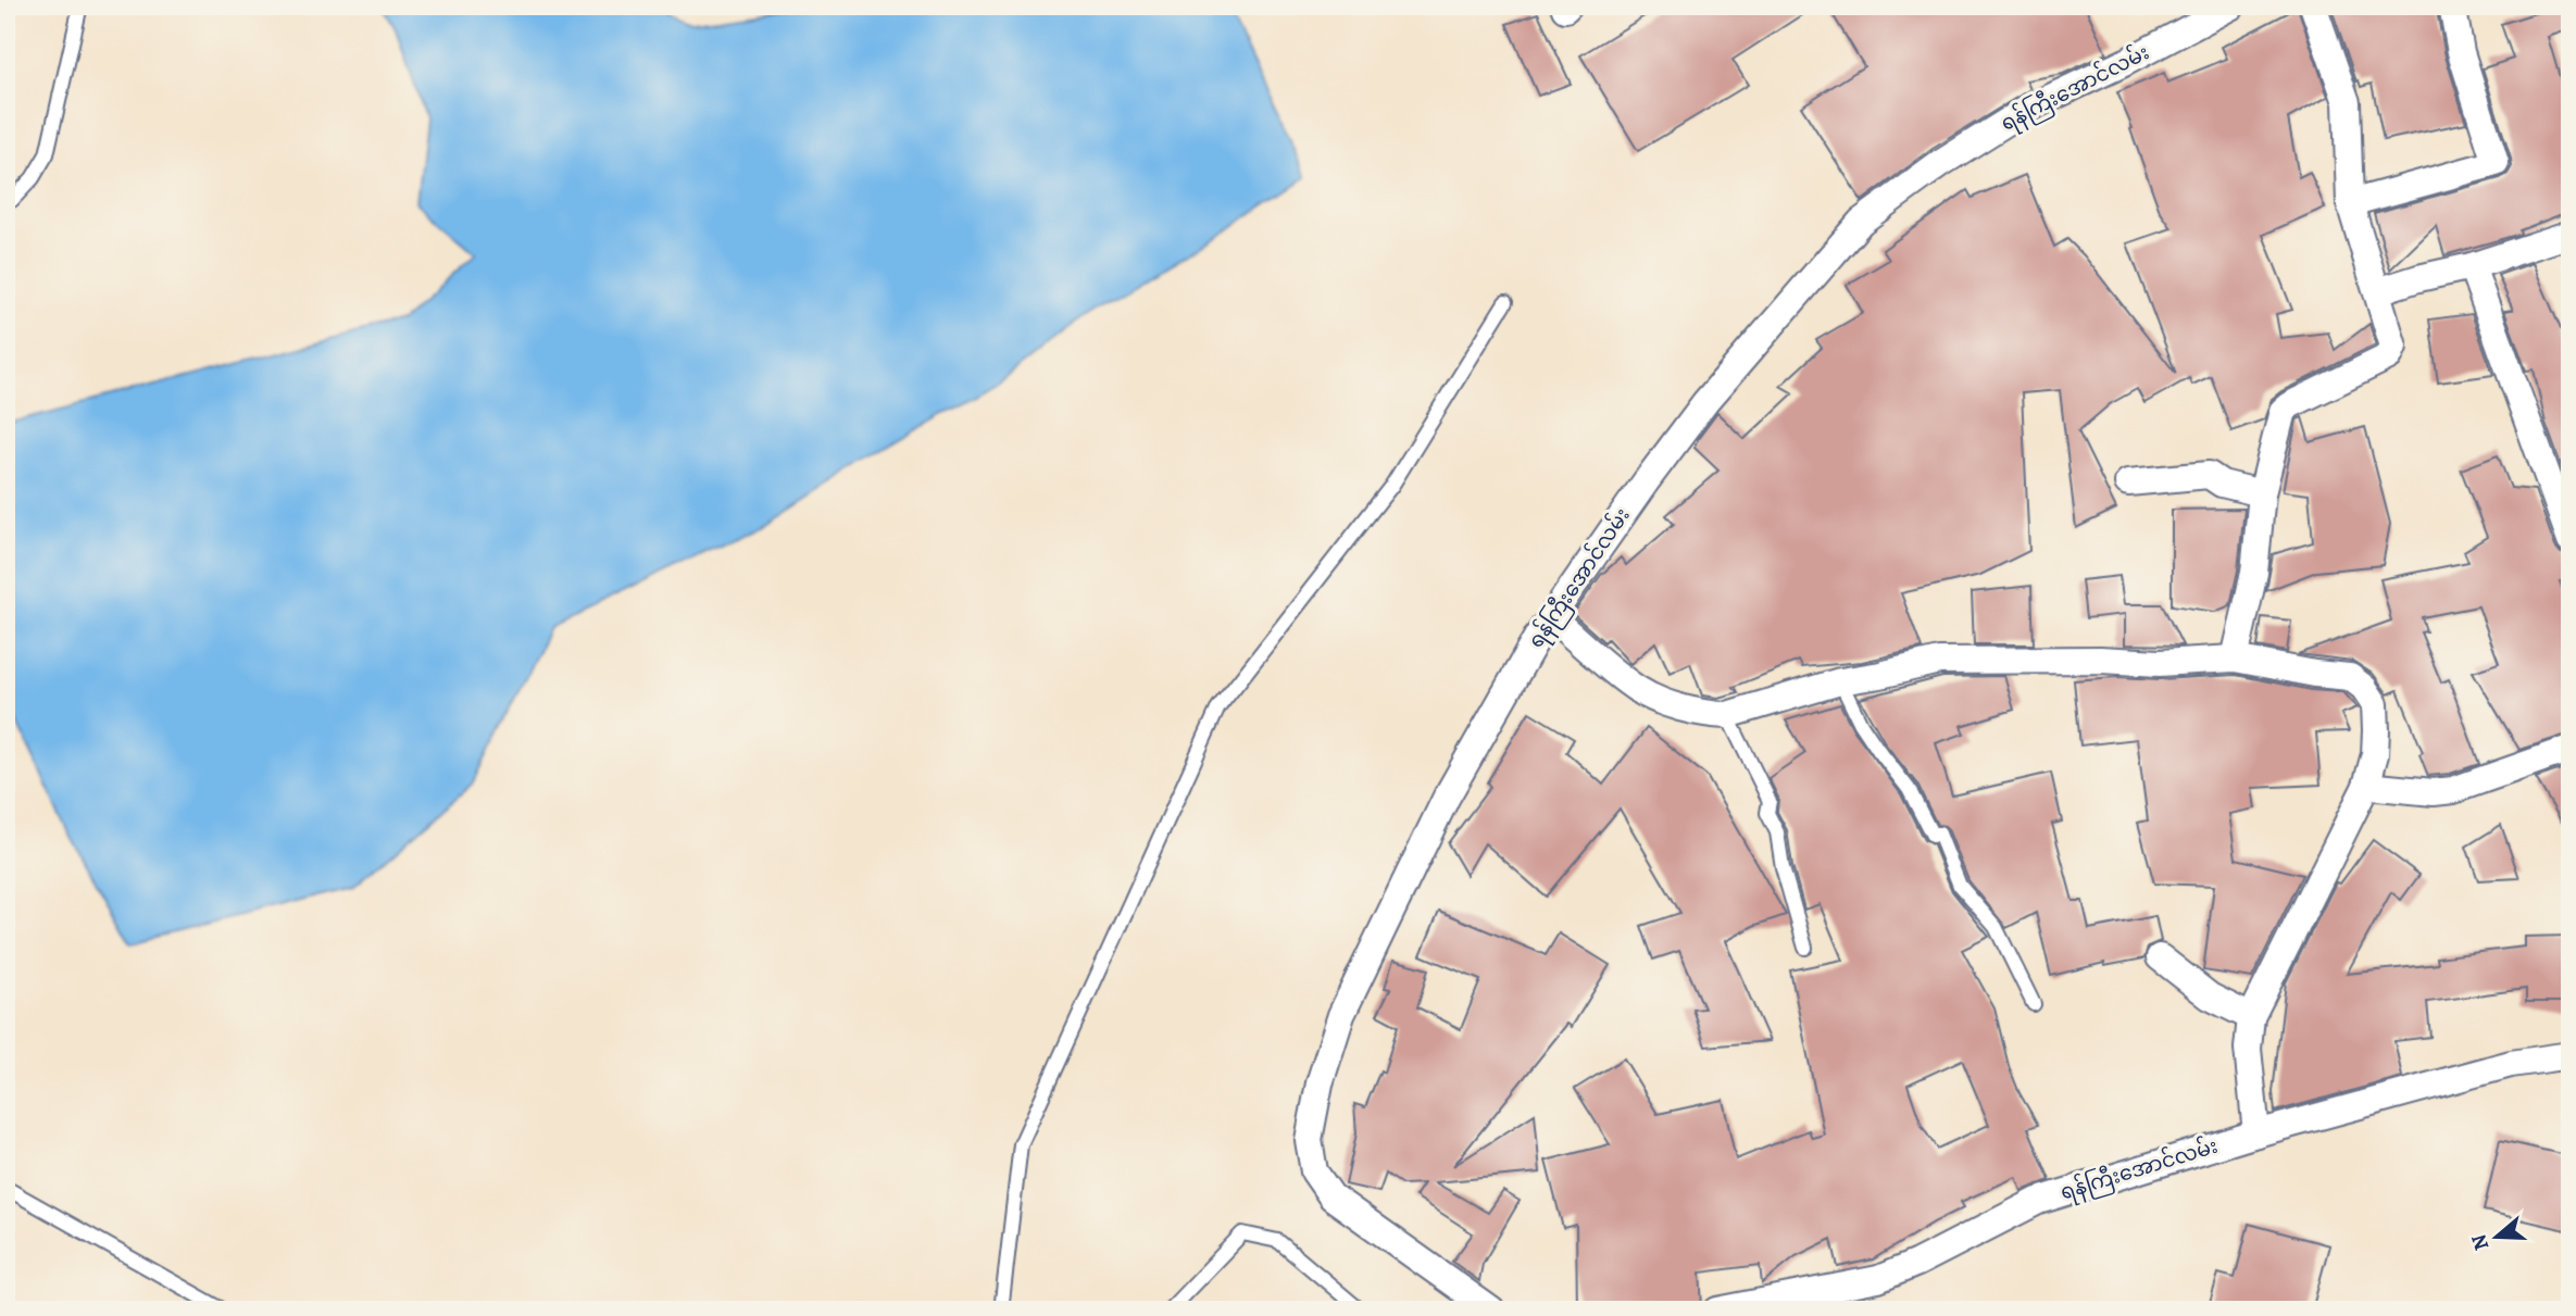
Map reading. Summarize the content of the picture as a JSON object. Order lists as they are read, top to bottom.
{
  "streets": {
    "street": ["ရန်ကြီးအောင်လမ်း"]
  },
  "north": "left"
}
